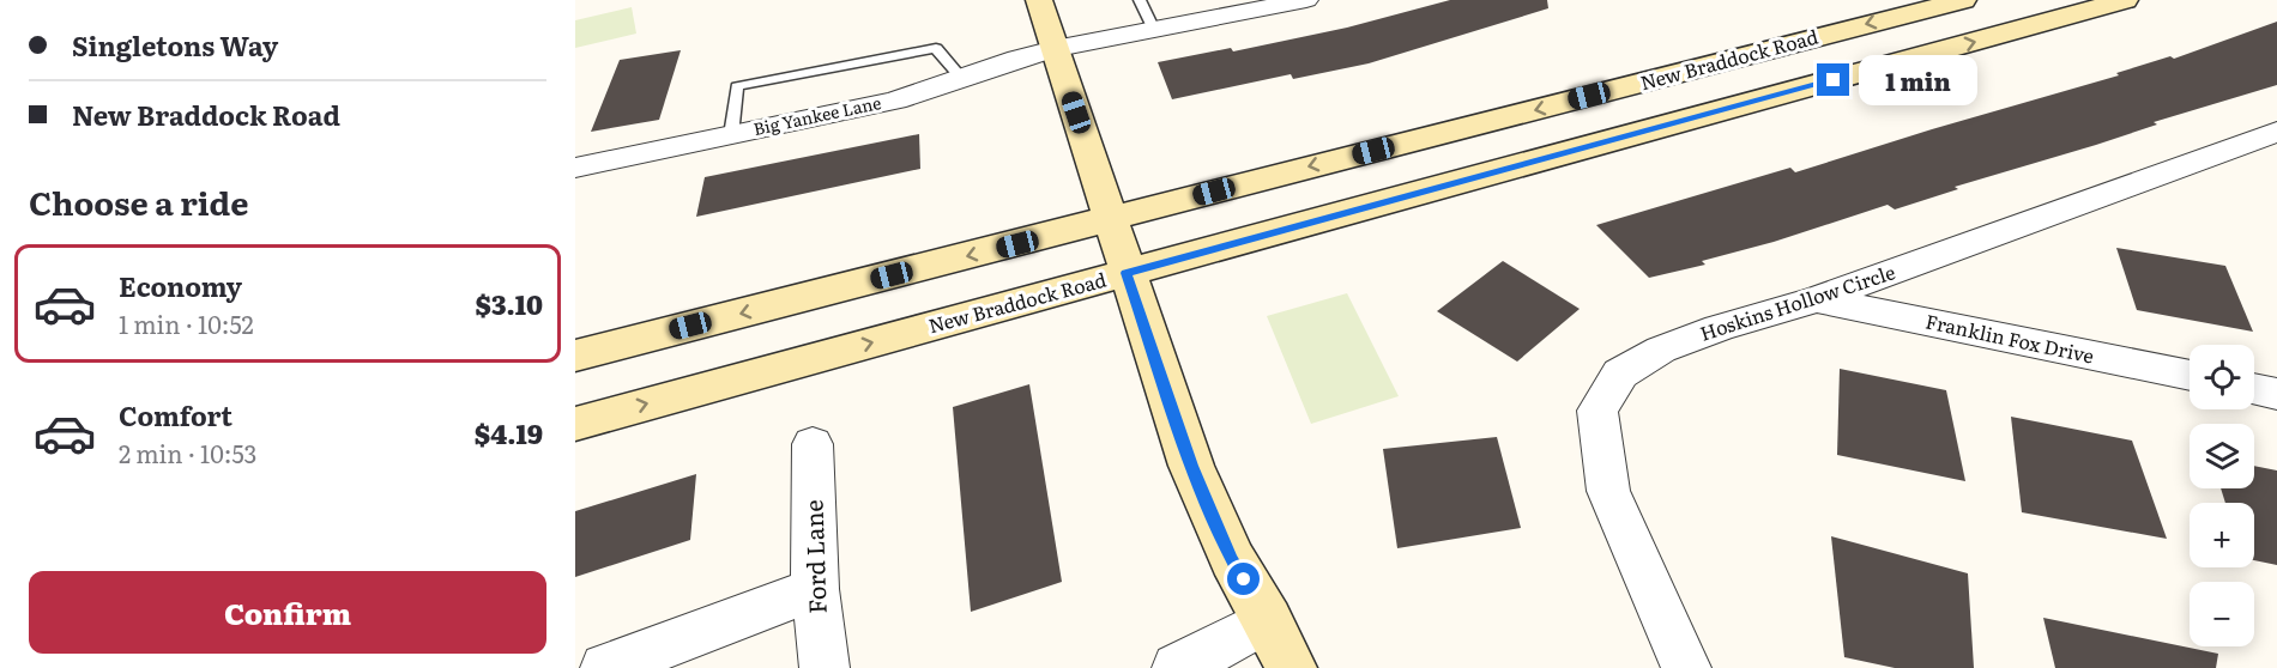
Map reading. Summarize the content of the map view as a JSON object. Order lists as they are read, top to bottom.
{
  "streets": {
    "main road": ["New Braddock Road"],
    "street": [
      "Big Yankee Lane",
      "Hoskins Hollow Circle",
      "Franklin Fox Drive",
      "Ford Lane"
    ]
  },
  "crossings": [
    ["Hoskins Hollow Circle", "Franklin Fox Drive"]
  ],
  "page": {
    "banner": ["Singletons Way", "New Braddock Road"],
    "bubble": "1 min",
    "heading": "Choose a ride",
    "list": [
      {
        "name": "Economy",
        "note": "1 min · 10:52",
        "value": "$3.10"
      },
      {
        "name": "Comfort",
        "note": "2 min · 10:53",
        "value": "$4.19"
      }
    ],
    "map_buttons": ["+", "−"],
    "buttons": "Confirm"
  }
}
